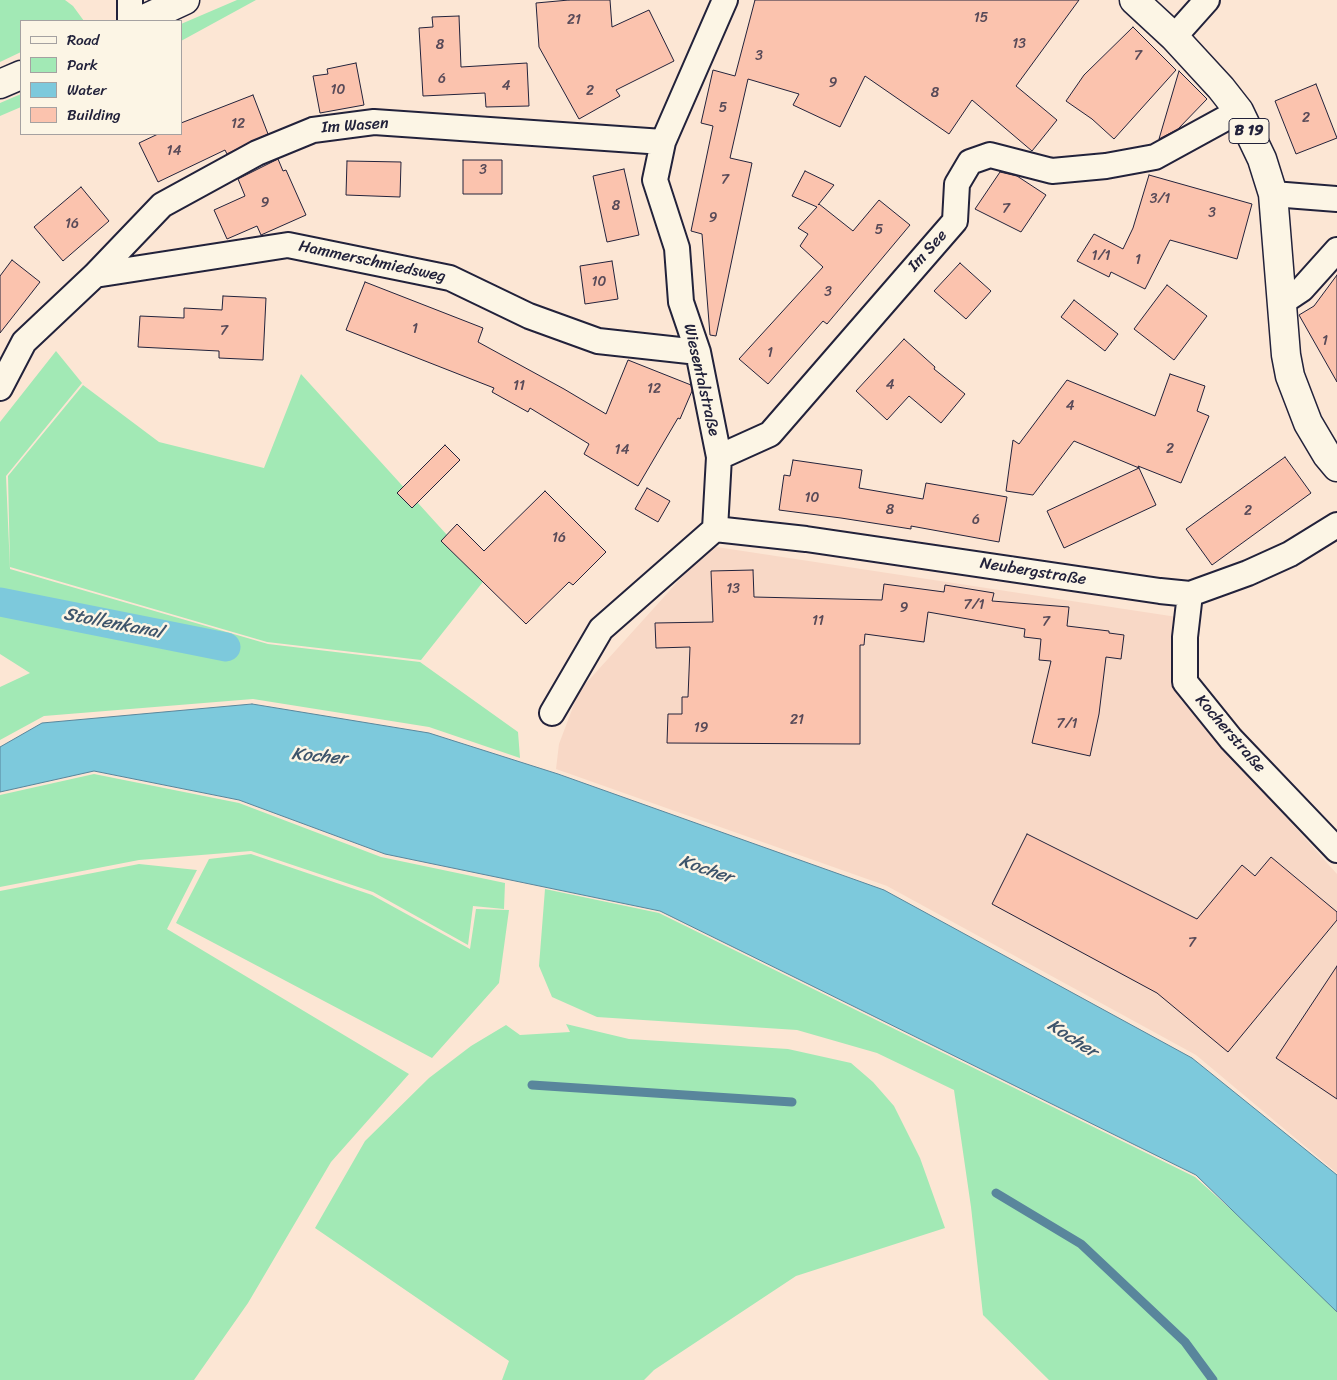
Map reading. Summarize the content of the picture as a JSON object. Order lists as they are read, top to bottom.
{
  "streets": {
    "main road": ["B 19"],
    "street": [
      "Im Wasen",
      "Im See",
      "Hammerschmiedsweg",
      "Wiesentalstraße",
      "Neubergstraße",
      "Kocherstraße"
    ]
  },
  "crossings": [
    ["Im Wasen", "Hammerschmiedsweg"],
    ["Im Wasen", "Wiesentalstraße"],
    ["B 19", "Im See"],
    ["Im See", "Wiesentalstraße"],
    ["Hammerschmiedsweg", "Wiesentalstraße"],
    ["Wiesentalstraße", "Neubergstraße"],
    ["Neubergstraße", "Kocherstraße"]
  ],
  "water": ["Stollenkanal", "Kocher"],
  "house_numbers": [
    "15",
    "21",
    "13",
    "8",
    "3",
    "7",
    "6",
    "9",
    "4",
    "10",
    "2",
    "8",
    "5",
    "2",
    "12",
    "14",
    "3",
    "7",
    "3/1",
    "9",
    "8",
    "7",
    "3",
    "9",
    "16",
    "5",
    "1/1",
    "1",
    "10",
    "3",
    "1",
    "7",
    "1",
    "1",
    "4",
    "11",
    "12",
    "4",
    "2",
    "14",
    "10",
    "8",
    "2",
    "6",
    "16",
    "13",
    "7/1",
    "9",
    "11",
    "7",
    "21",
    "7/1",
    "19",
    "7"
  ],
  "legend": [
    "Road",
    "Park",
    "Water",
    "Building"
  ]
}
